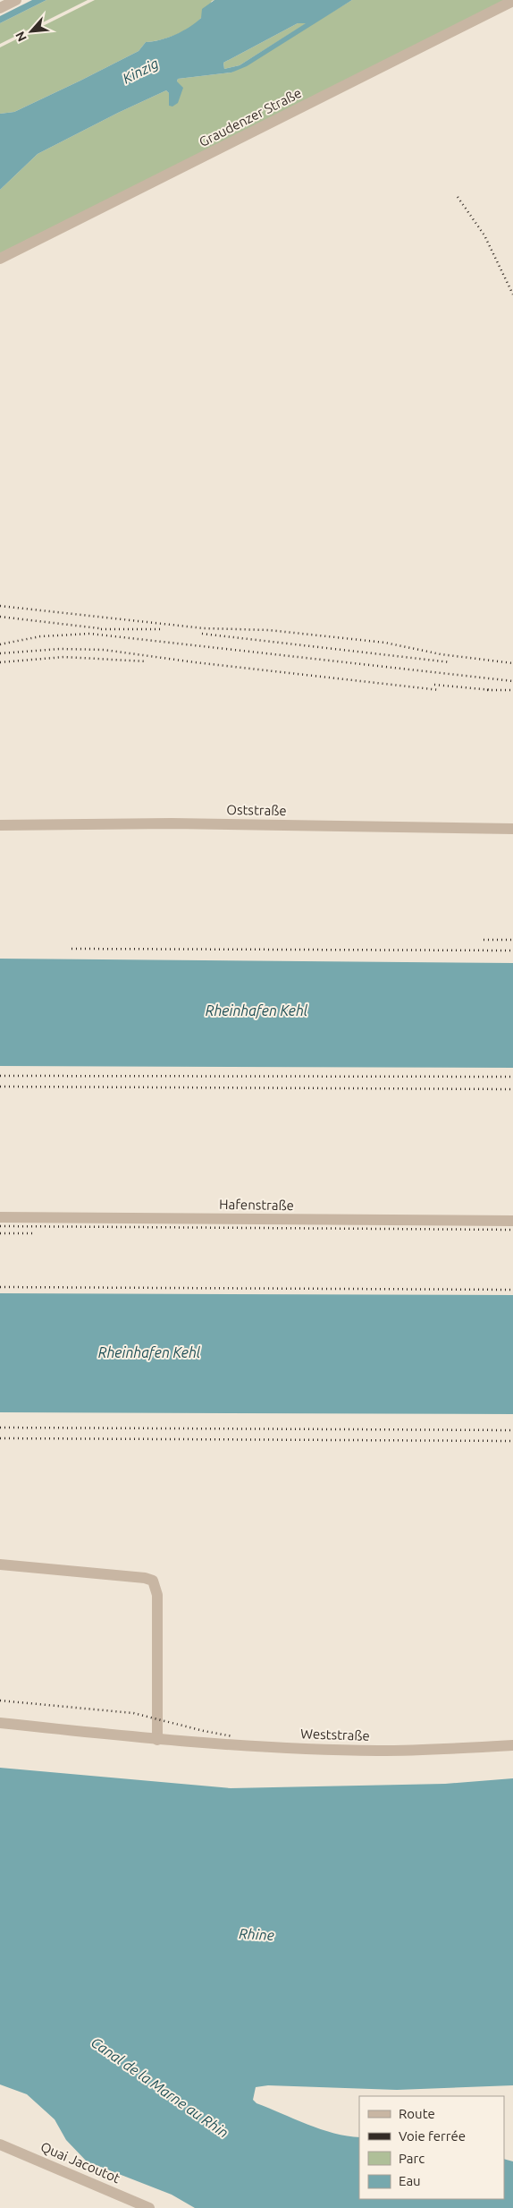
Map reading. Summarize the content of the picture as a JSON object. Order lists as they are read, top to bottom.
{
  "streets": {
    "street": [
      "Graudenzer Straße",
      "Oststraße",
      "Hafenstraße",
      "Weststraße",
      "Quai Jacoutot"
    ]
  },
  "water": [
    "Kinzig",
    "Rheinhafen Kehl",
    "Rhine",
    "Canal de la Marne au Rhin"
  ],
  "legend": [
    "Route",
    "Voie ferrée",
    "Parc",
    "Eau"
  ],
  "north": "bottom left"
}
